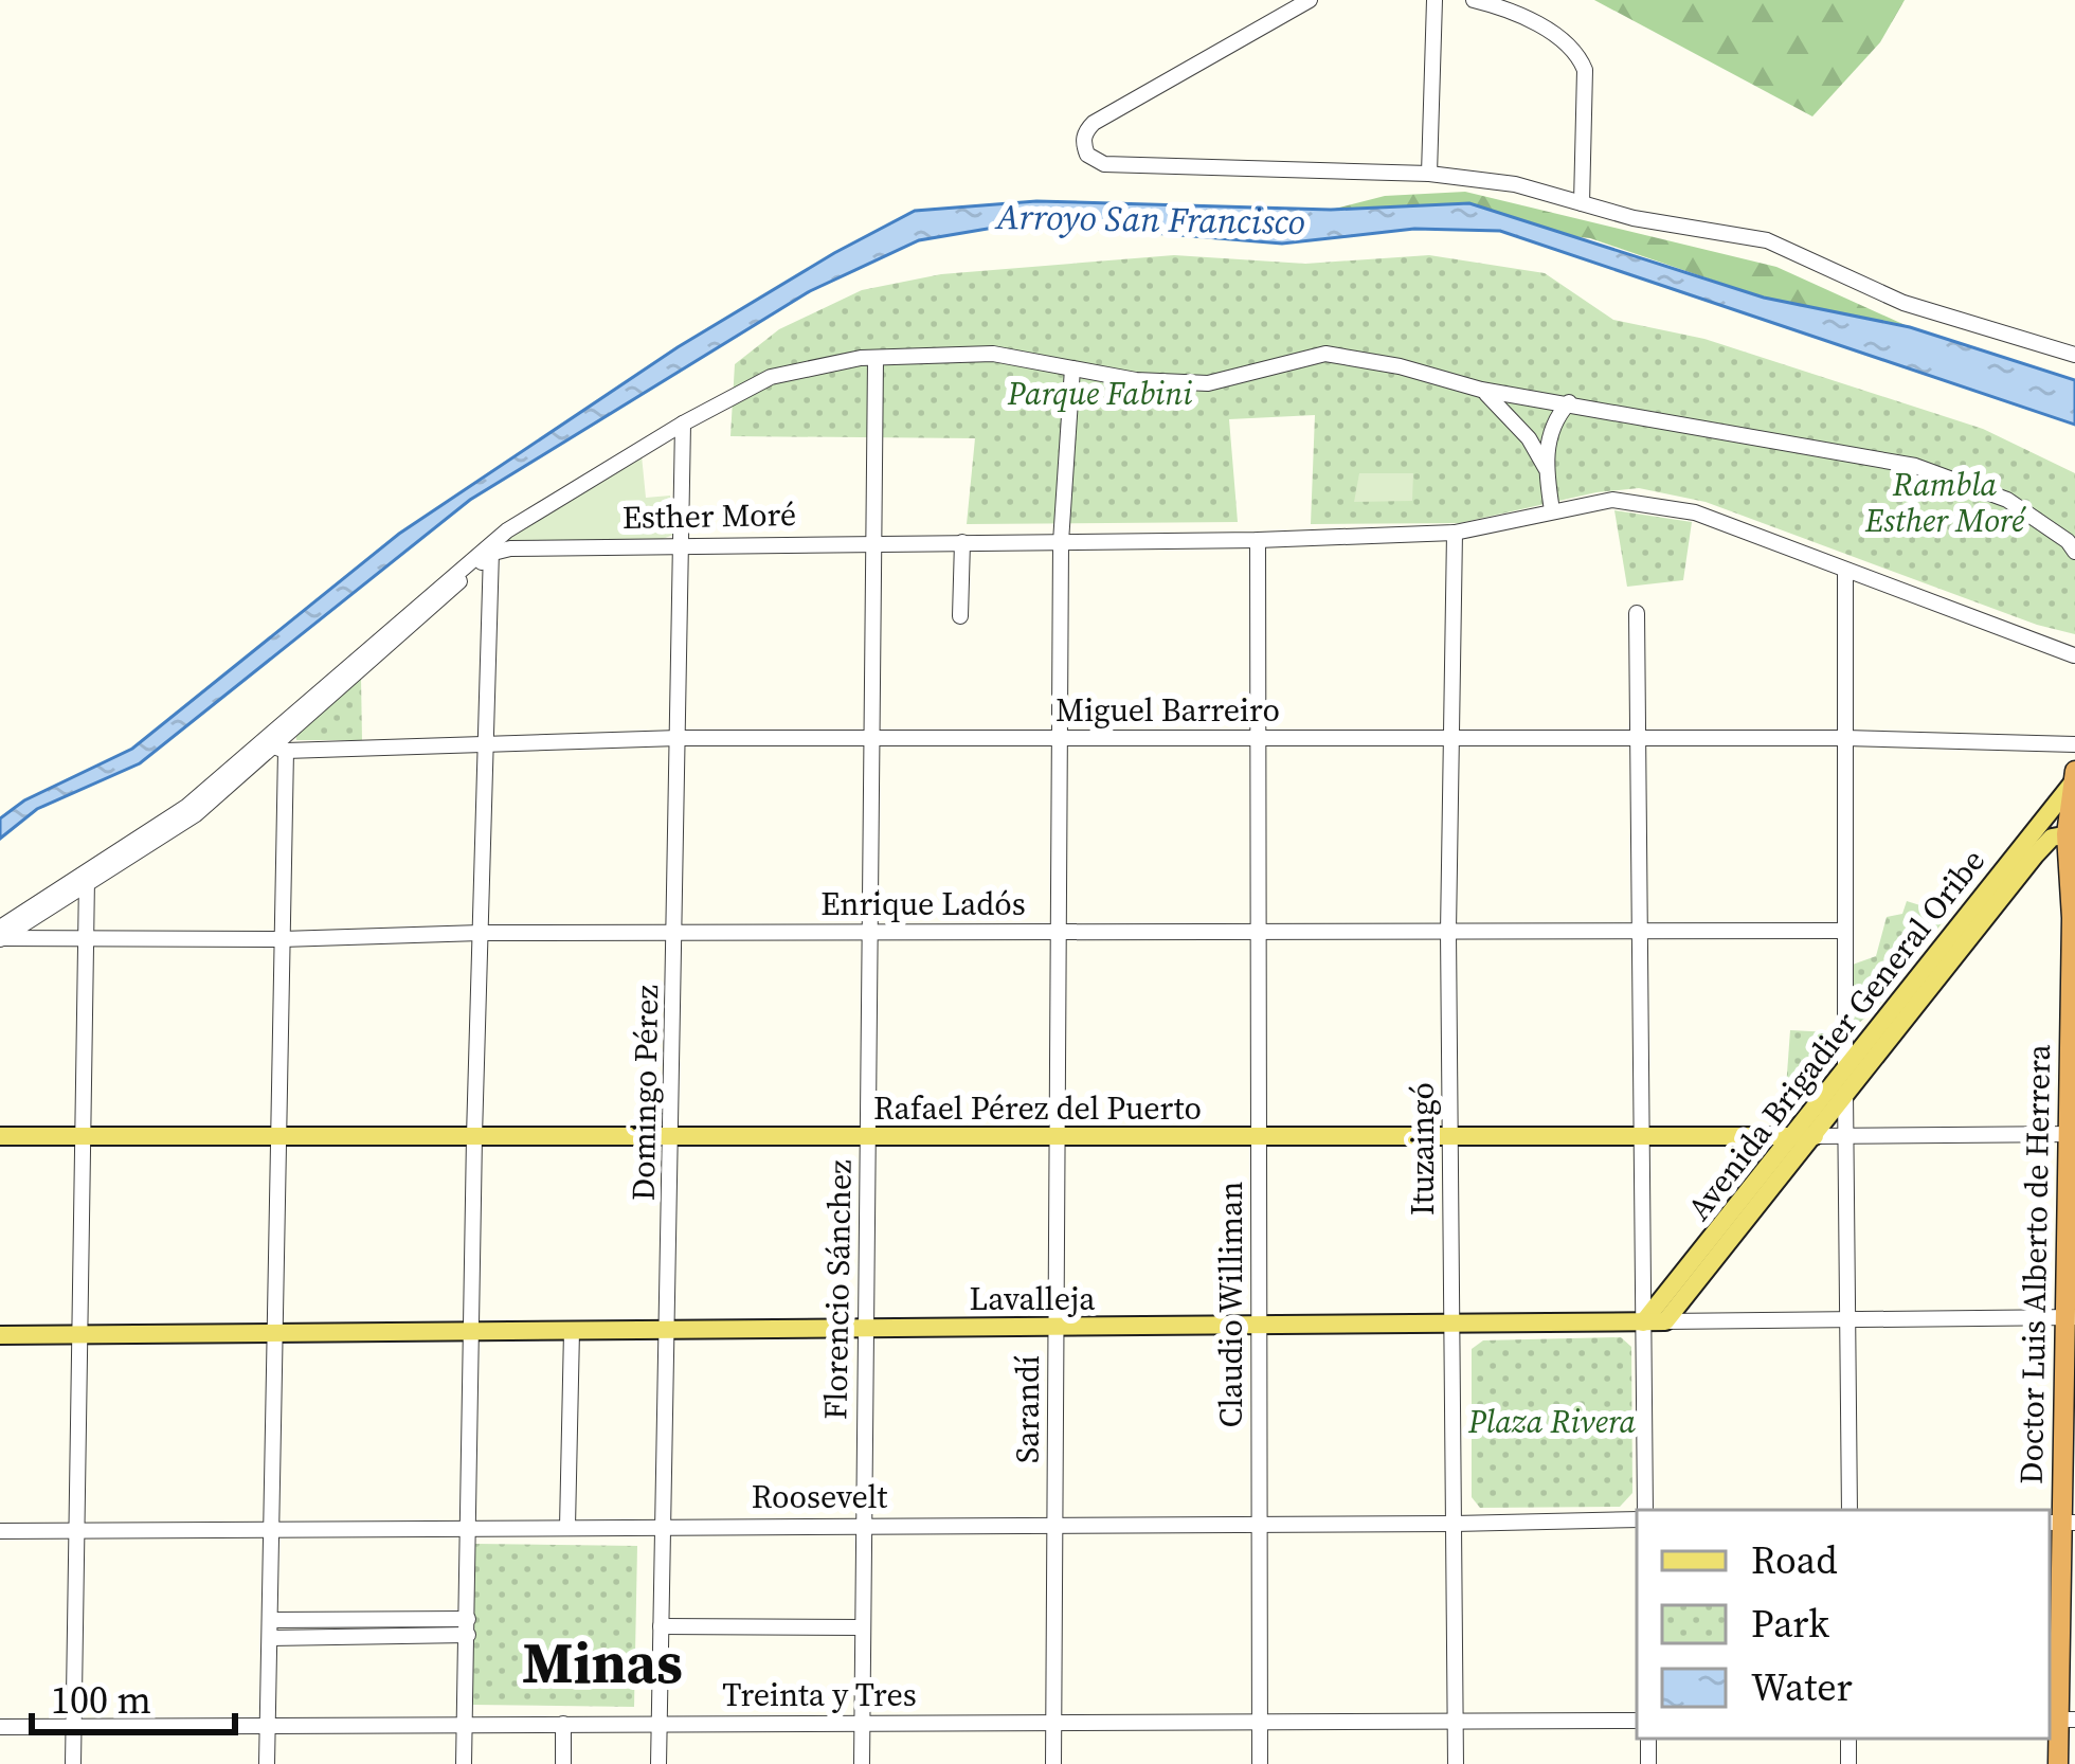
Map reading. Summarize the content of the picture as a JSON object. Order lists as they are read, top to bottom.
{
  "streets": {
    "highway": ["Doctor Luis Alberto de Herrera"],
    "main road": ["Avenida Brigadier General Oribe", "Rafael Pérez del Puerto", "Lavalleja"],
    "street": [
      "Esther Moré",
      "Miguel Barreiro",
      "Enrique Ladós",
      "Domingo Pérez",
      "Ituzaingó",
      "Florencio Sánchez",
      "Claudio Williman",
      "Sarandí",
      "Roosevelt",
      "Treinta y Tres"
    ]
  },
  "crossings": [
    ["Esther Moré", "Miguel Barreiro"],
    ["Esther Moré", "Enrique Ladós"],
    ["Esther Moré", "Domingo Pérez"],
    ["Esther Moré", "Ituzaingó"],
    ["Esther Moré", "Florencio Sánchez"],
    ["Esther Moré", "Claudio Williman"],
    ["Esther Moré", "Sarandí"],
    ["Miguel Barreiro", "Domingo Pérez"],
    ["Miguel Barreiro", "Ituzaingó"],
    ["Miguel Barreiro", "Florencio Sánchez"],
    ["Miguel Barreiro", "Claudio Williman"],
    ["Miguel Barreiro", "Sarandí"],
    ["Enrique Ladós", "Domingo Pérez"],
    ["Enrique Ladós", "Ituzaingó"],
    ["Enrique Ladós", "Florencio Sánchez"],
    ["Enrique Ladós", "Claudio Williman"],
    ["Enrique Ladós", "Sarandí"],
    ["Avenida Brigadier General Oribe", "Rafael Pérez del Puerto"],
    ["Avenida Brigadier General Oribe", "Doctor Luis Alberto de Herrera"],
    ["Avenida Brigadier General Oribe", "Lavalleja"],
    ["Domingo Pérez", "Rafael Pérez del Puerto"],
    ["Domingo Pérez", "Lavalleja"],
    ["Domingo Pérez", "Roosevelt"],
    ["Domingo Pérez", "Treinta y Tres"],
    ["Rafael Pérez del Puerto", "Ituzaingó"],
    ["Rafael Pérez del Puerto", "Doctor Luis Alberto de Herrera"],
    ["Rafael Pérez del Puerto", "Florencio Sánchez"],
    ["Rafael Pérez del Puerto", "Claudio Williman"],
    ["Rafael Pérez del Puerto", "Sarandí"],
    ["Ituzaingó", "Lavalleja"],
    ["Ituzaingó", "Roosevelt"],
    ["Ituzaingó", "Treinta y Tres"],
    ["Doctor Luis Alberto de Herrera", "Lavalleja"],
    ["Florencio Sánchez", "Lavalleja"],
    ["Florencio Sánchez", "Roosevelt"],
    ["Florencio Sánchez", "Treinta y Tres"],
    ["Lavalleja", "Claudio Williman"],
    ["Lavalleja", "Sarandí"],
    ["Claudio Williman", "Roosevelt"],
    ["Claudio Williman", "Treinta y Tres"],
    ["Sarandí", "Roosevelt"],
    ["Sarandí", "Treinta y Tres"]
  ],
  "districts": ["Minas"],
  "water": ["Arroyo San Francisco"],
  "parks": ["Parque Fabini", "Rambla Esther Moré", "Plaza Rivera"],
  "legend": ["Road", "Park", "Water"],
  "scale_bar": "100 m"
}
